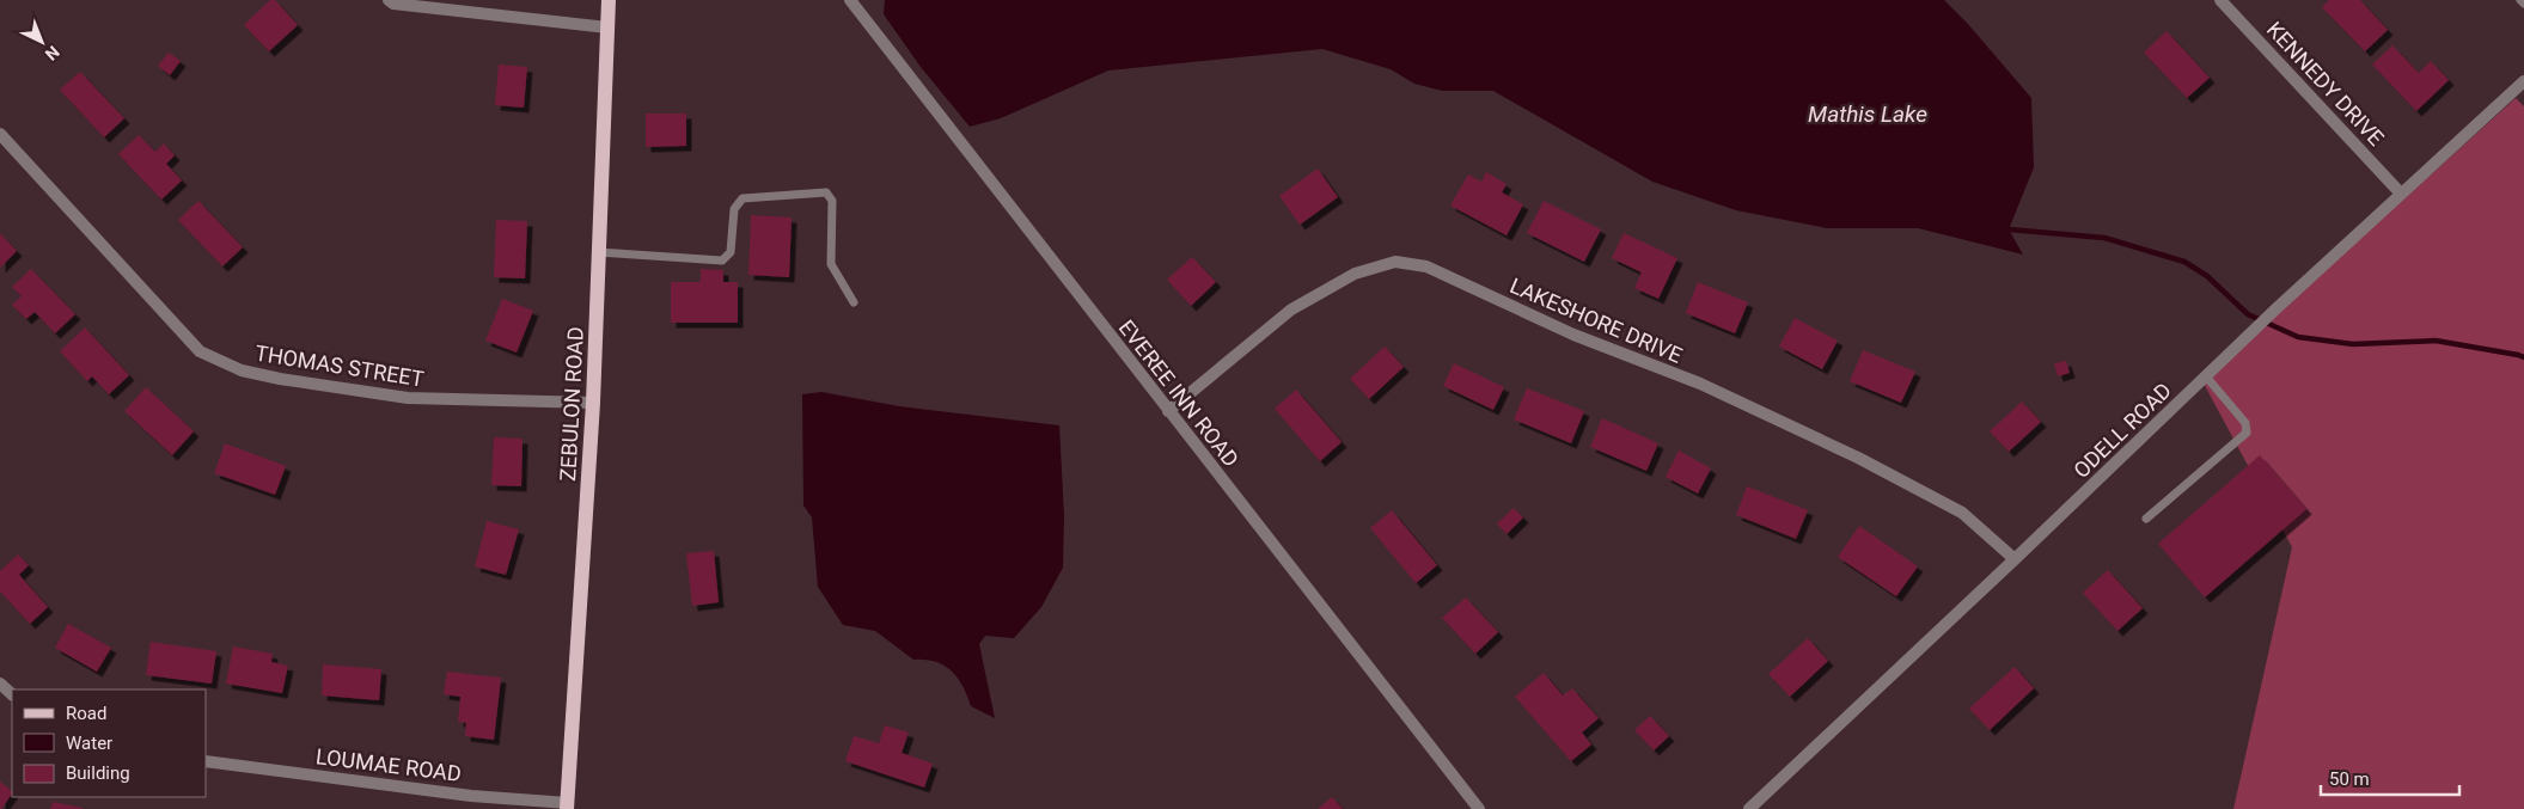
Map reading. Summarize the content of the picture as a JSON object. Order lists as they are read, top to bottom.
{
  "streets": {
    "main road": ["ZEBULON ROAD"],
    "street": [
      "KENNEDY DRIVE",
      "LAKESHORE DRIVE",
      "THOMAS STREET",
      "EVEREE INN ROAD",
      "ODELL ROAD",
      "LOUMAE ROAD"
    ]
  },
  "crossings": [
    ["KENNEDY DRIVE", "ODELL ROAD"],
    ["LAKESHORE DRIVE", "EVEREE INN ROAD"],
    ["LAKESHORE DRIVE", "ODELL ROAD"],
    ["THOMAS STREET", "ZEBULON ROAD"],
    ["ZEBULON ROAD", "LOUMAE ROAD"]
  ],
  "water": ["Mathis Lake"],
  "legend": ["Road", "Water", "Building"],
  "scale_bar": "50 m",
  "north": "bottom right"
}
